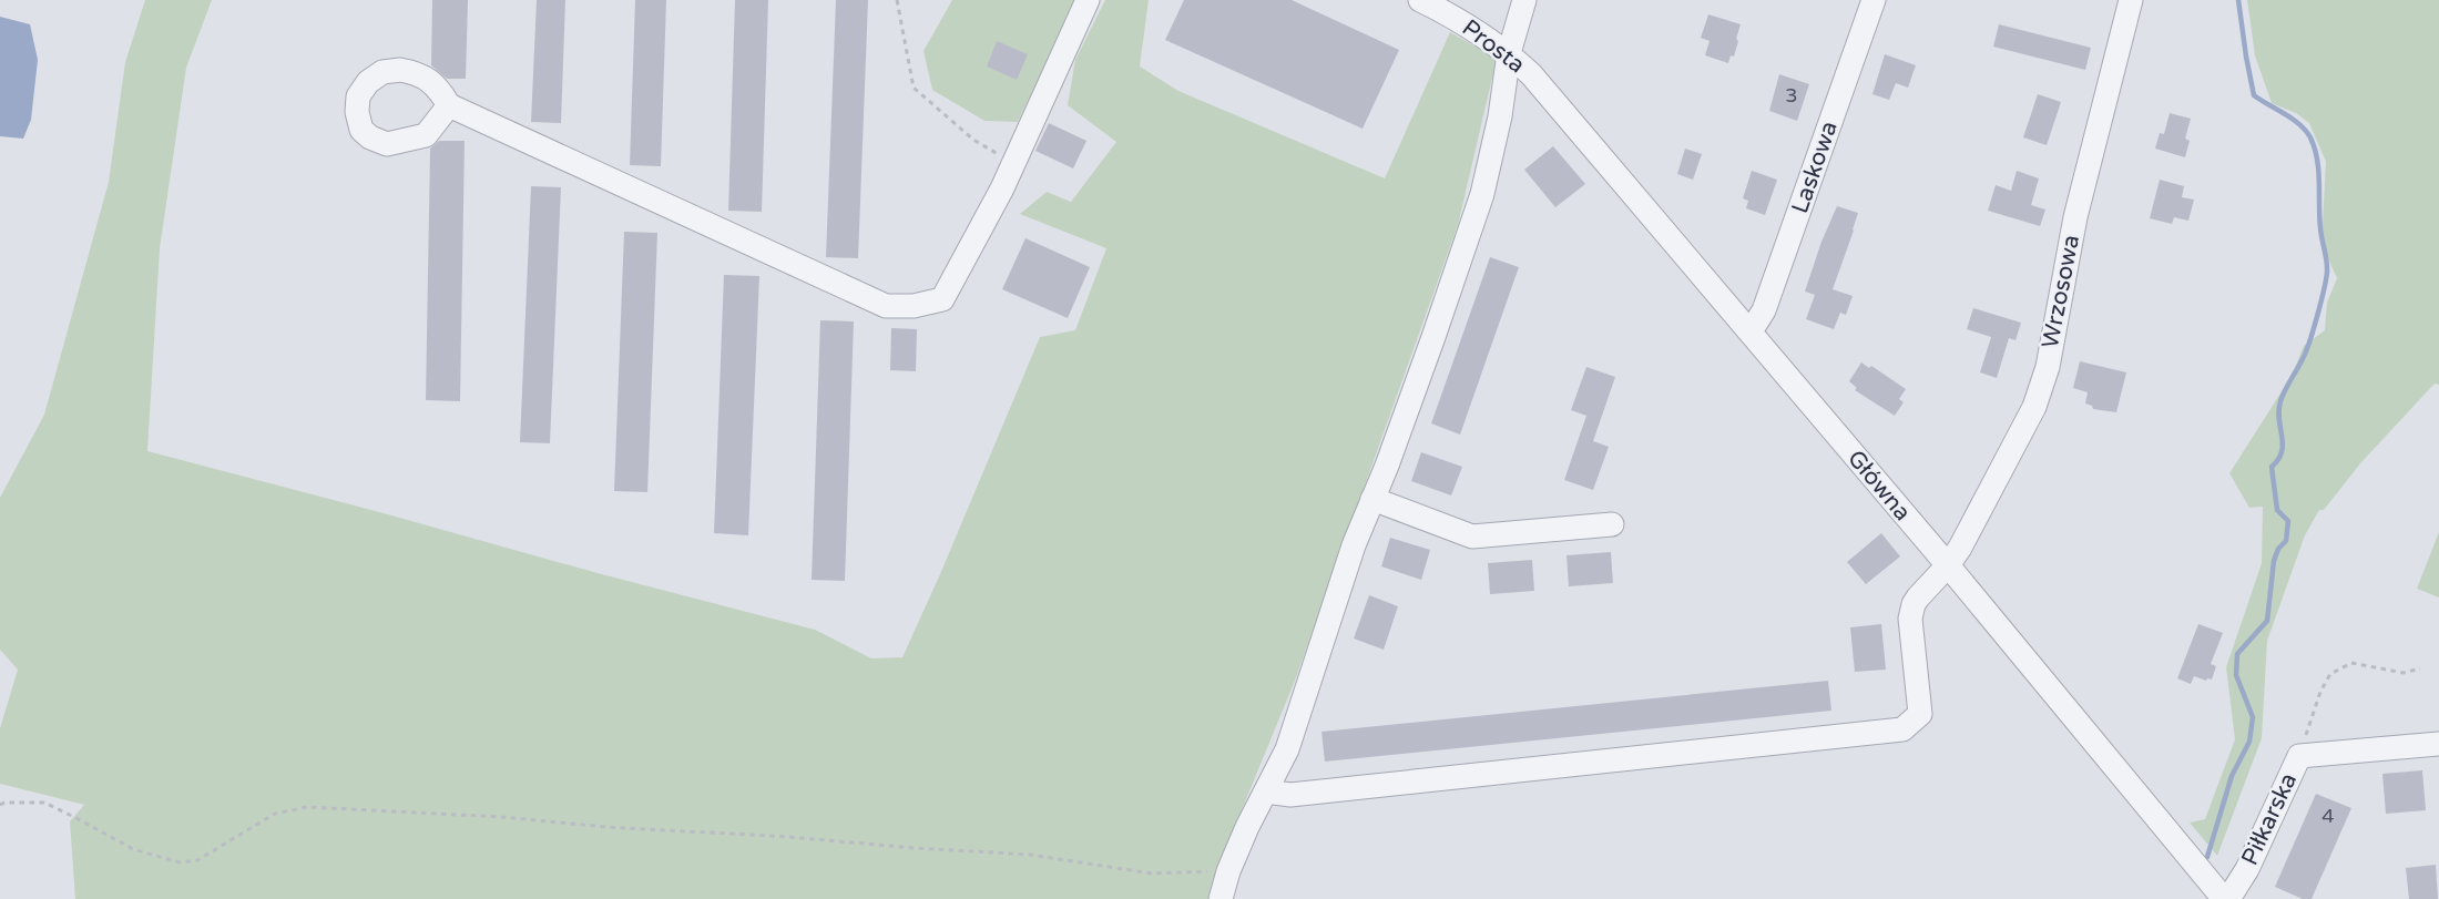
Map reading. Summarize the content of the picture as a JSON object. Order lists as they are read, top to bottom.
{
  "streets": {
    "street": [
      "Prosta",
      "Laskowa",
      "Wrzosowa",
      "Główna",
      "Piłkarska"
    ]
  },
  "crossings": [
    ["Prosta", "Główna"],
    ["Laskowa", "Główna"],
    ["Wrzosowa", "Główna"],
    ["Główna", "Piłkarska"]
  ],
  "house_numbers": ["3", "4"]
}
